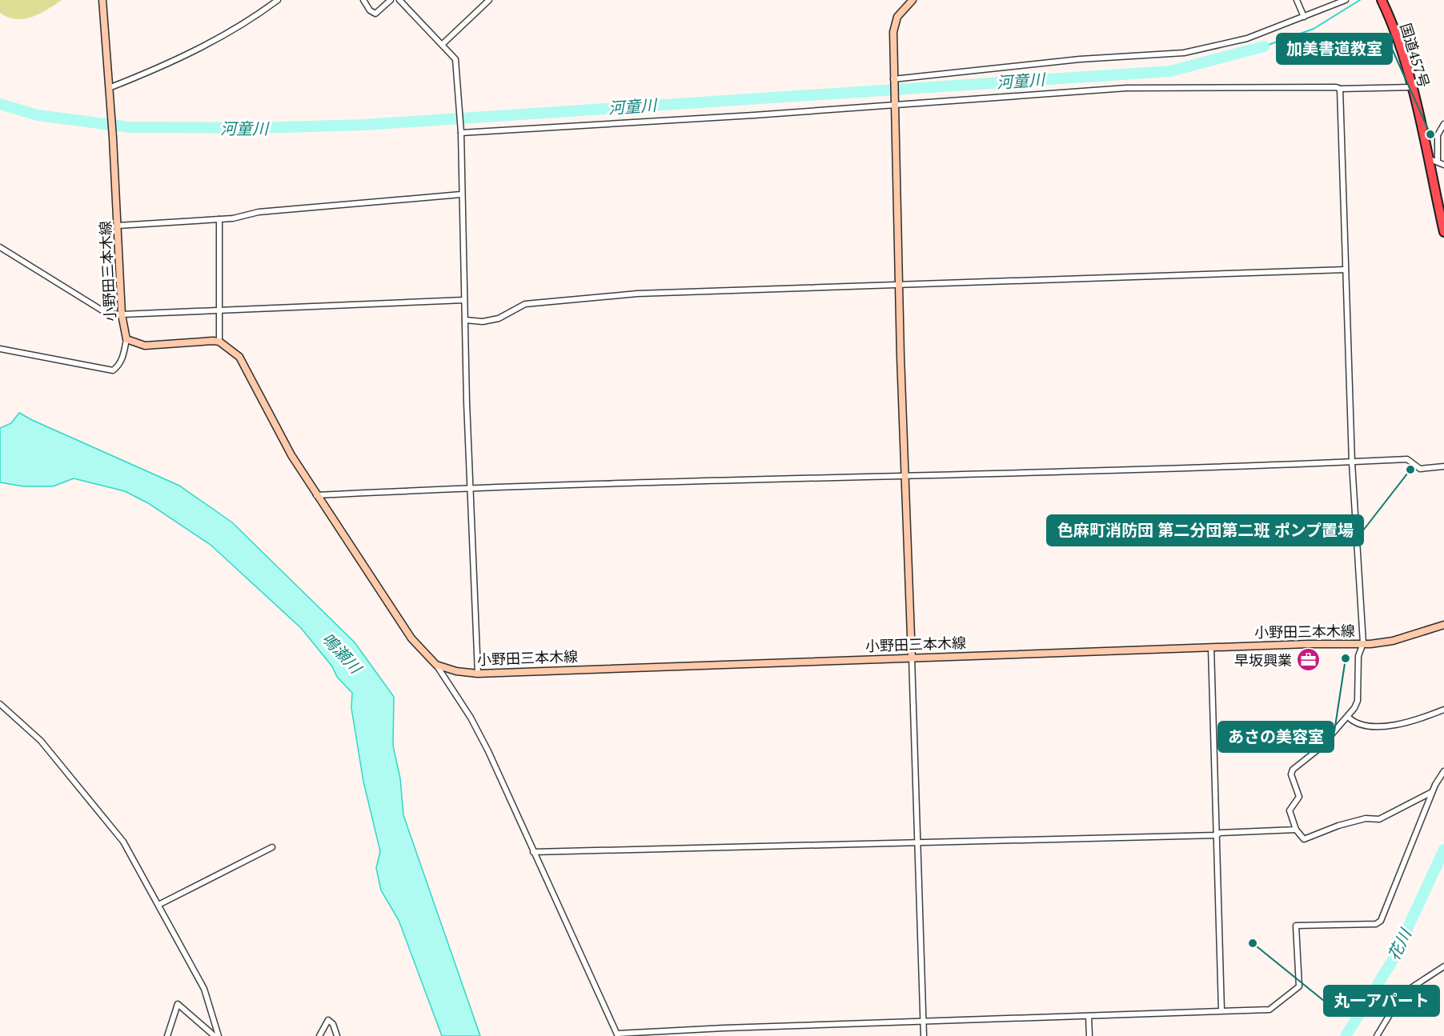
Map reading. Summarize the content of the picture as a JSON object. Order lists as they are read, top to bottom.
{
  "streets": {
    "highway": ["国道457号"],
    "main road": ["小野田三本木線"]
  },
  "water": ["河童川", "鳴瀬川", "花川"],
  "places": {
    "other": [
      "加美書道教室",
      "色麻町消防団 第二分団第二班 ポンプ置場",
      "あさの美容室",
      "丸一アパート"
    ],
    "office": ["早坂興業"]
  }
}
